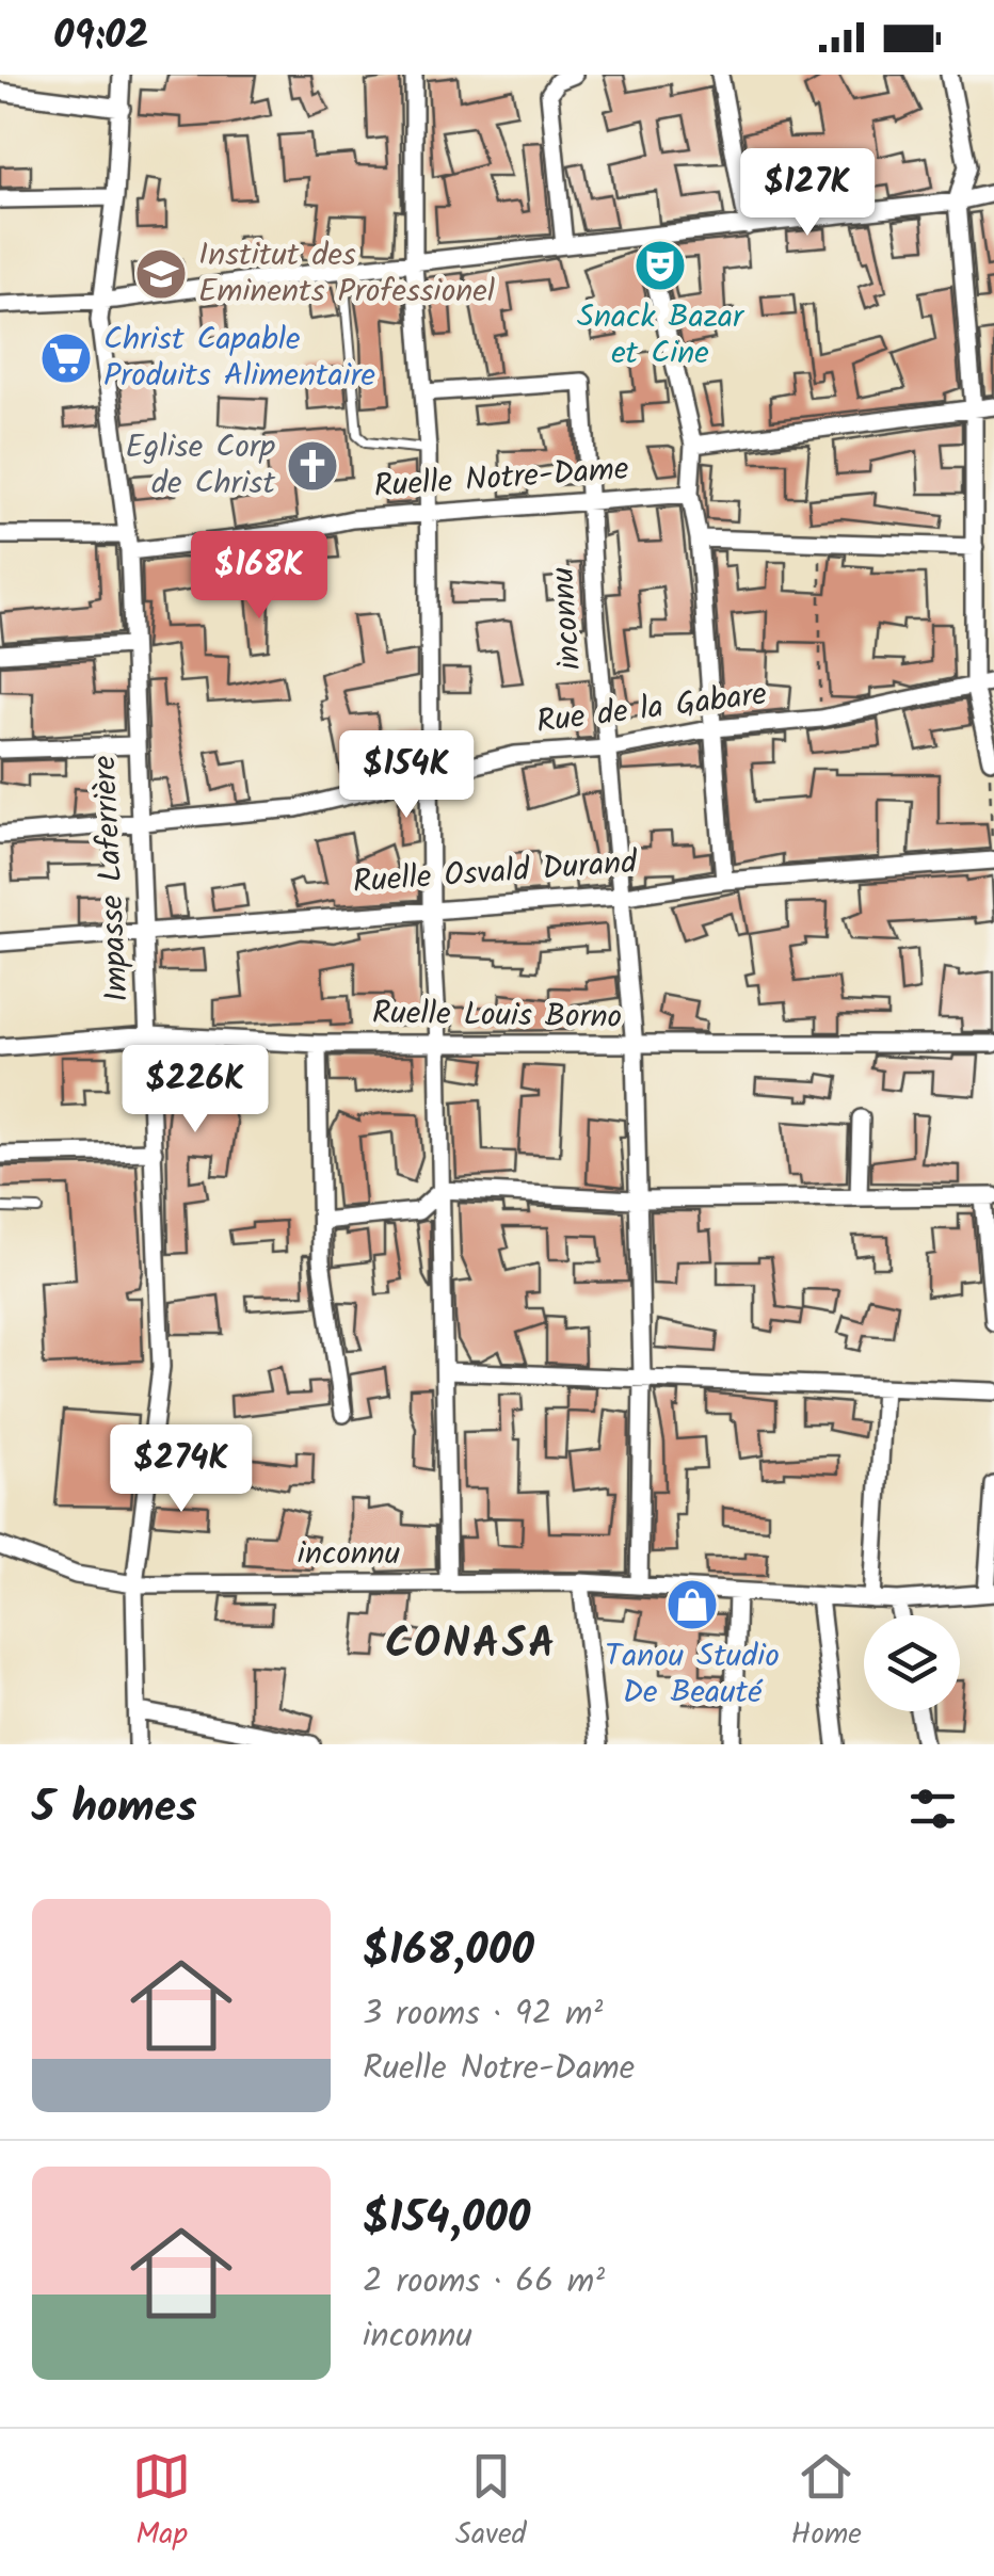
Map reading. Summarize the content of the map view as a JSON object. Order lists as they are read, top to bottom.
{
  "streets": {
    "street": [
      "Ruelle Notre-Dame",
      "inconnu",
      "Rue de la Gabare",
      "Ruelle Osvald Durand",
      "Impasse Laferrière",
      "Ruelle Louis Borno"
    ]
  },
  "crossings": [
    ["Ruelle Notre-Dame", "inconnu"],
    ["Ruelle Notre-Dame", "Impasse Laferrière"],
    ["inconnu", "Rue de la Gabare"],
    ["inconnu", "Ruelle Osvald Durand"],
    ["inconnu", "Impasse Laferrière"],
    ["inconnu", "Ruelle Louis Borno"],
    ["Rue de la Gabare", "Impasse Laferrière"],
    ["Ruelle Osvald Durand", "Impasse Laferrière"],
    ["Impasse Laferrière", "Ruelle Louis Borno"]
  ],
  "districts": ["CONASA"],
  "places": {
    "theatre": ["Snack Bazar et Cine"],
    "school or university": ["Institut des Eminents Professionel"],
    "supermarket": ["Christ Capable Produits Alimentaire"],
    "church": ["Eglise Corp de Christ"],
    "shop": ["Tanou Studio De Beauté"]
  },
  "page": {
    "status": "09:02",
    "price": [
      "$127K",
      "$168K",
      "$154K",
      "$226K",
      "$274K"
    ],
    "heading": "5 homes",
    "list": [
      {
        "name": "$168,000",
        "note": "3 rooms · 92 m² · Ruelle Notre-Dame"
      },
      {
        "name": "$154,000",
        "note": "2 rooms · 66 m² · inconnu"
      }
    ],
    "tabs": ["Map", "Saved", "Home"]
  }
}
